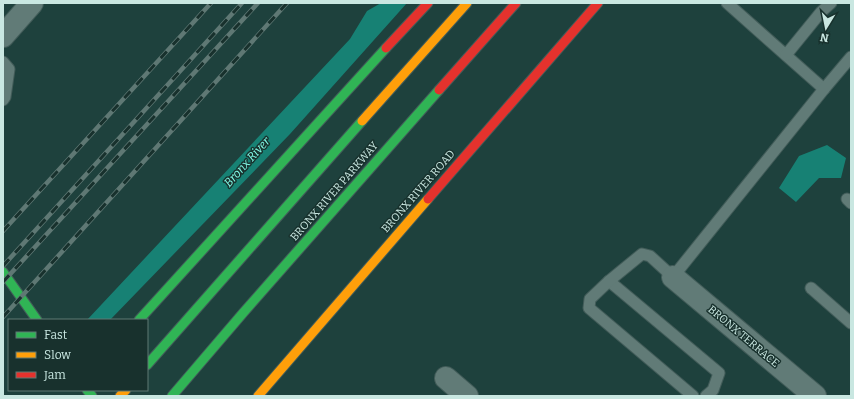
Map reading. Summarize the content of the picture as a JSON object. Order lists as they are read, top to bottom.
{
  "streets": {
    "main road": ["BRONX RIVER PARKWAY", "BRONX RIVER ROAD"],
    "street": ["BRONX TERRACE"]
  },
  "water": ["Bronx River"],
  "legend": ["Fast", "Slow", "Jam"],
  "north": "bottom"
}
